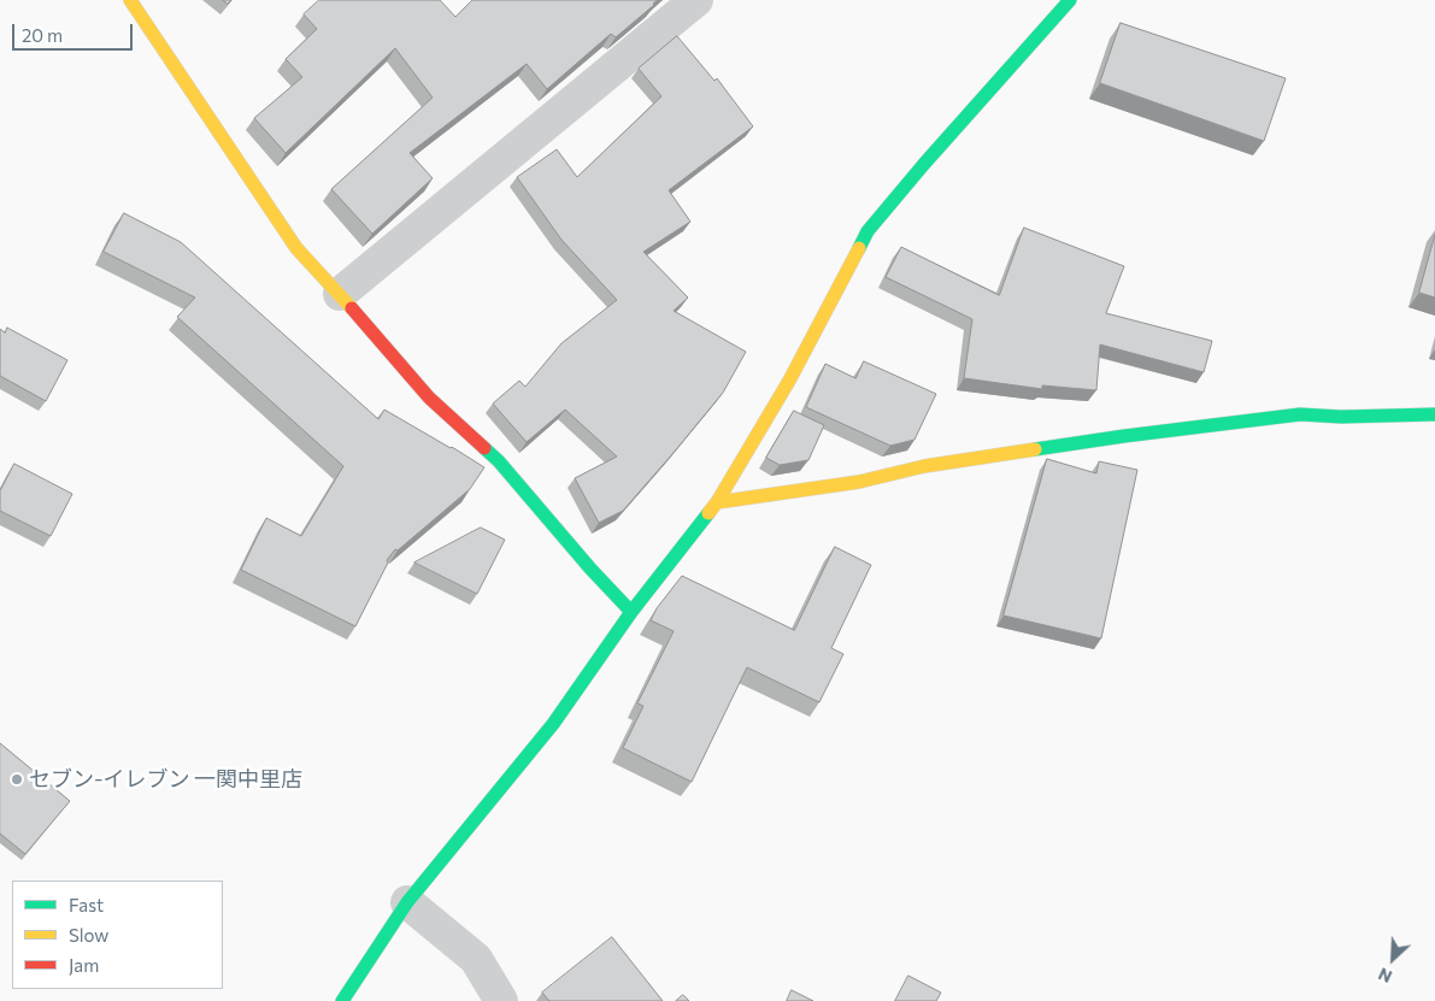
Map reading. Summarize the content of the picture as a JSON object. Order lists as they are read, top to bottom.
{
  "places": ["セブン-イレブン 一関中里店"],
  "legend": ["Fast", "Slow", "Jam"],
  "scale_bar": "20 m",
  "north": "bottom left"
}
